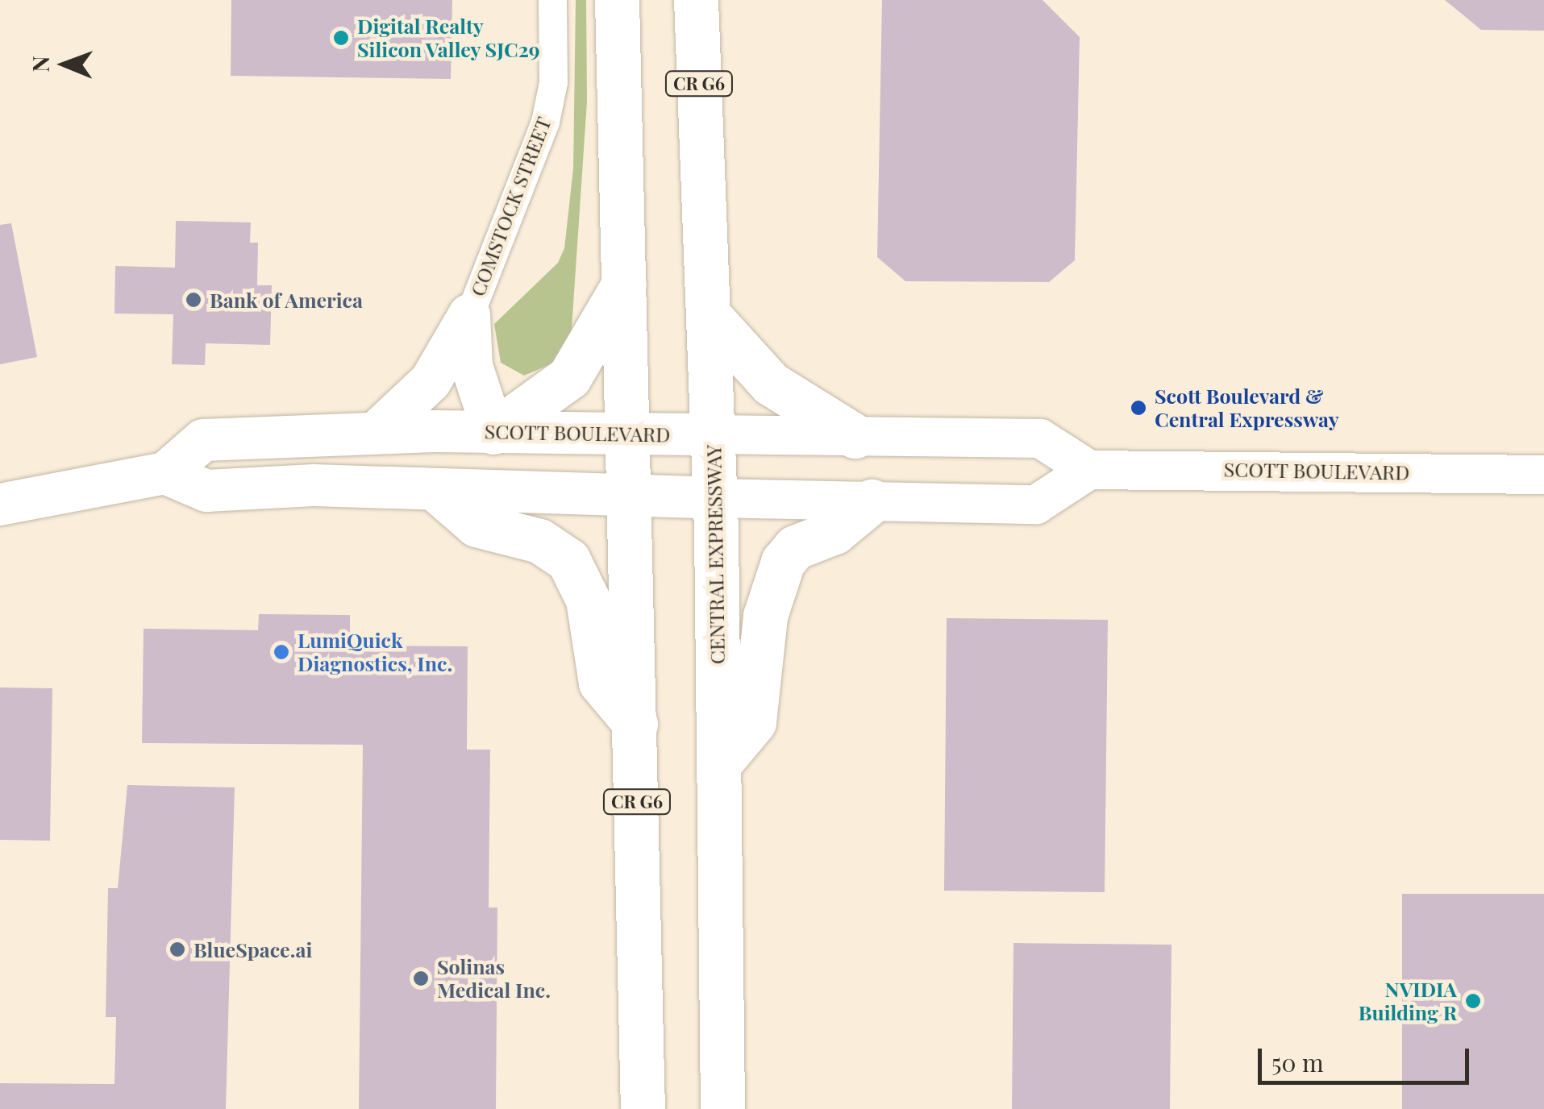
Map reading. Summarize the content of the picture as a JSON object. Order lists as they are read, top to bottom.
{
  "streets": {
    "highway": ["CR G6", "CENTRAL EXPRESSWAY"],
    "main road": ["SCOTT BOULEVARD"],
    "street": ["COMSTOCK STREET"]
  },
  "crossings": [
    ["CR G6", "SCOTT BOULEVARD"],
    ["SCOTT BOULEVARD", "CENTRAL EXPRESSWAY"]
  ],
  "places": [
    "Digital Realty Silicon Valley SJC29",
    "Bank of America",
    "Scott Boulevard & Central Expressway",
    "LumiQuick Diagnostics, Inc.",
    "BlueSpace.ai",
    "Solinas Medical Inc.",
    "NVIDIA Building R"
  ],
  "scale_bar": "50 m",
  "north": "left"
}
